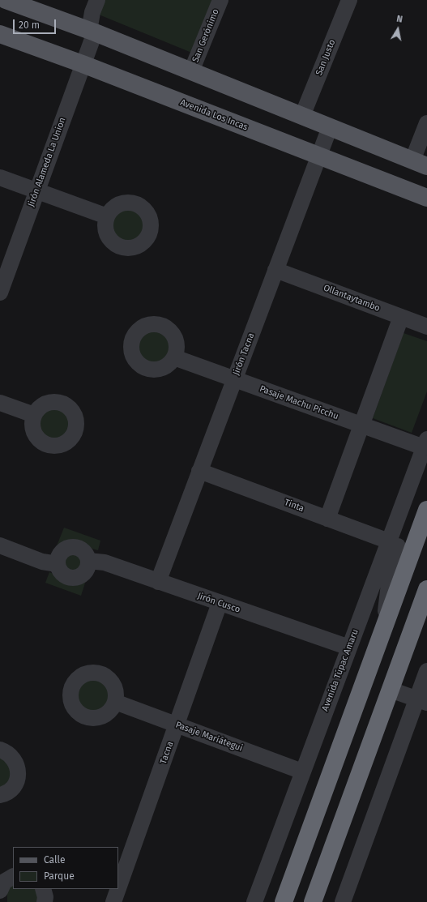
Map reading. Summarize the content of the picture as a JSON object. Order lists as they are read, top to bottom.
{
  "streets": {
    "main road": ["Avenida Los Incas"],
    "street": [
      "San Gerónimo",
      "San Justo",
      "Jirón Alameda La Union",
      "Ollantaytambo",
      "Jirón Tacna",
      "Pasaje Machu Picchu",
      "Tinta",
      "Jirón Cusco",
      "Avenida Túpac Amaru",
      "Pasaje Mariátegui",
      "Tacna"
    ]
  },
  "crossings": [
    ["Avenida Los Incas", "Jirón Alameda La Union"],
    ["Avenida Los Incas", "Jirón Tacna"],
    ["Ollantaytambo", "Jirón Tacna"],
    ["Jirón Tacna", "Pasaje Machu Picchu"],
    ["Jirón Tacna", "Tinta"],
    ["Jirón Tacna", "Jirón Cusco"],
    ["Pasaje Machu Picchu", "Avenida Túpac Amaru"],
    ["Tinta", "Avenida Túpac Amaru"],
    ["Jirón Cusco", "Avenida Túpac Amaru"],
    ["Jirón Cusco", "Tacna"],
    ["Avenida Túpac Amaru", "Pasaje Mariátegui"],
    ["Pasaje Mariátegui", "Tacna"]
  ],
  "legend": ["Calle", "Parque"],
  "scale_bar": "20 m",
  "north": "top"
}
